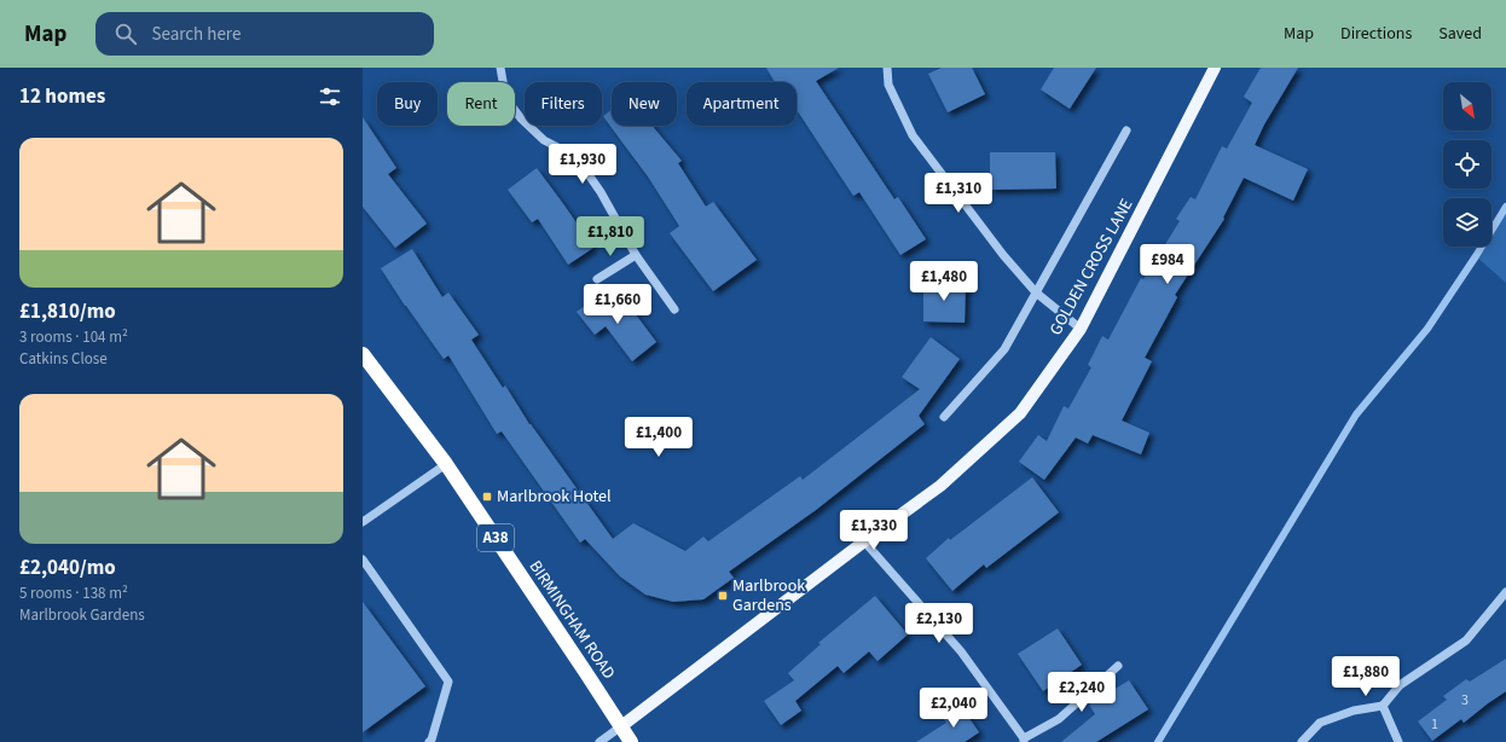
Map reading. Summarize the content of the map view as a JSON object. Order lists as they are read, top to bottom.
{
  "streets": {
    "highway": ["A38", "BIRMINGHAM ROAD"],
    "main road": ["GOLDEN CROSS LANE"]
  },
  "crossings": [
    ["GOLDEN CROSS LANE", "BIRMINGHAM ROAD"]
  ],
  "places": {
    "transit": ["Marlbrook Hotel", "Marlbrook Gardens"]
  },
  "house_numbers": ["3", "1"],
  "north": "bottom right",
  "page": {
    "header": "Map",
    "search": "Search here",
    "nav": ["Map", "Directions", "Saved"],
    "heading": "12 homes",
    "chip": [
      "Buy",
      "Rent",
      "Filters",
      "New",
      "Apartment"
    ],
    "list": [
      {
        "name": "£1,810/mo",
        "note": "3 rooms · 104 m² · Catkins Close"
      },
      {
        "name": "£2,040/mo",
        "note": "5 rooms · 138 m² · Marlbrook Gardens"
      }
    ],
    "price": [
      "£1,930",
      "£1,310",
      "£1,810",
      "£984",
      "£1,480",
      "£1,660",
      "£1,400",
      "£1,330",
      "£2,130",
      "£1,880",
      "£2,240",
      "£2,040"
    ]
  }
}
